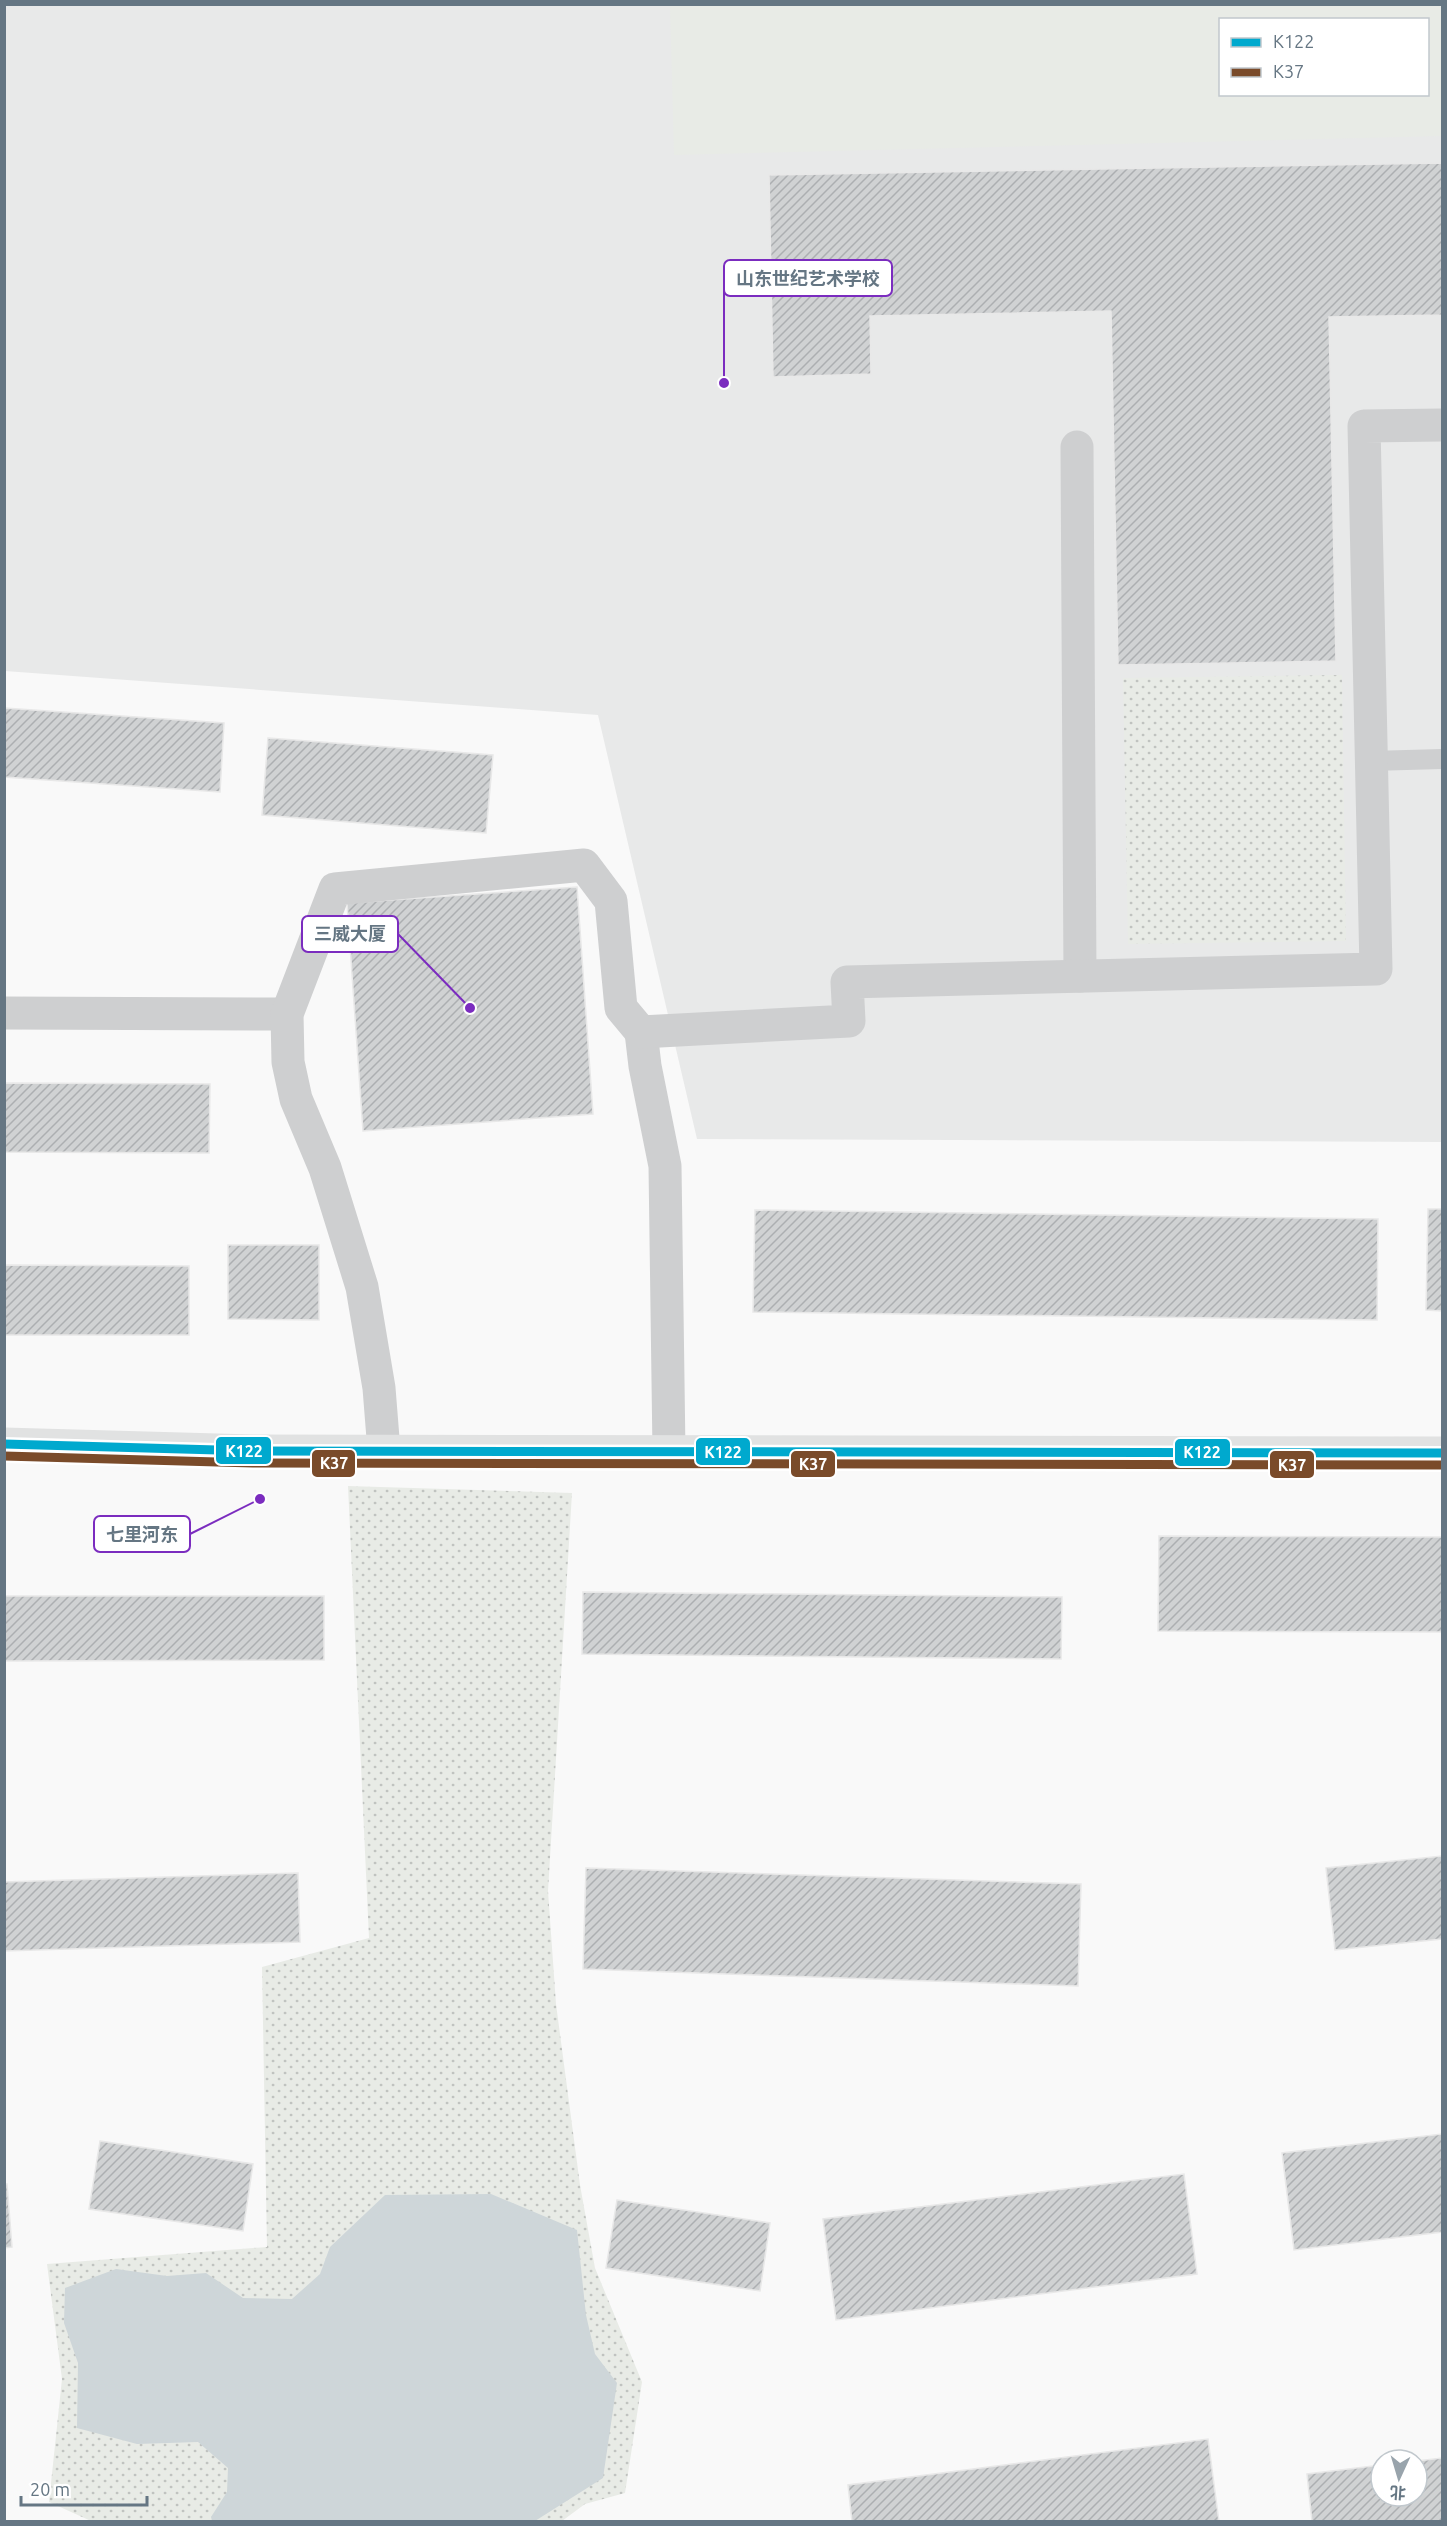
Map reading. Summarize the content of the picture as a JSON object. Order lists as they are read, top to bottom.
{
  "places": ["山东世纪艺术学校", "三威大厦", "七里河东"],
  "lines": ["transit line K122", "transit line K37"],
  "legend": ["K122", "K37"],
  "scale_bar": "20 m",
  "north": "bottom"
}
